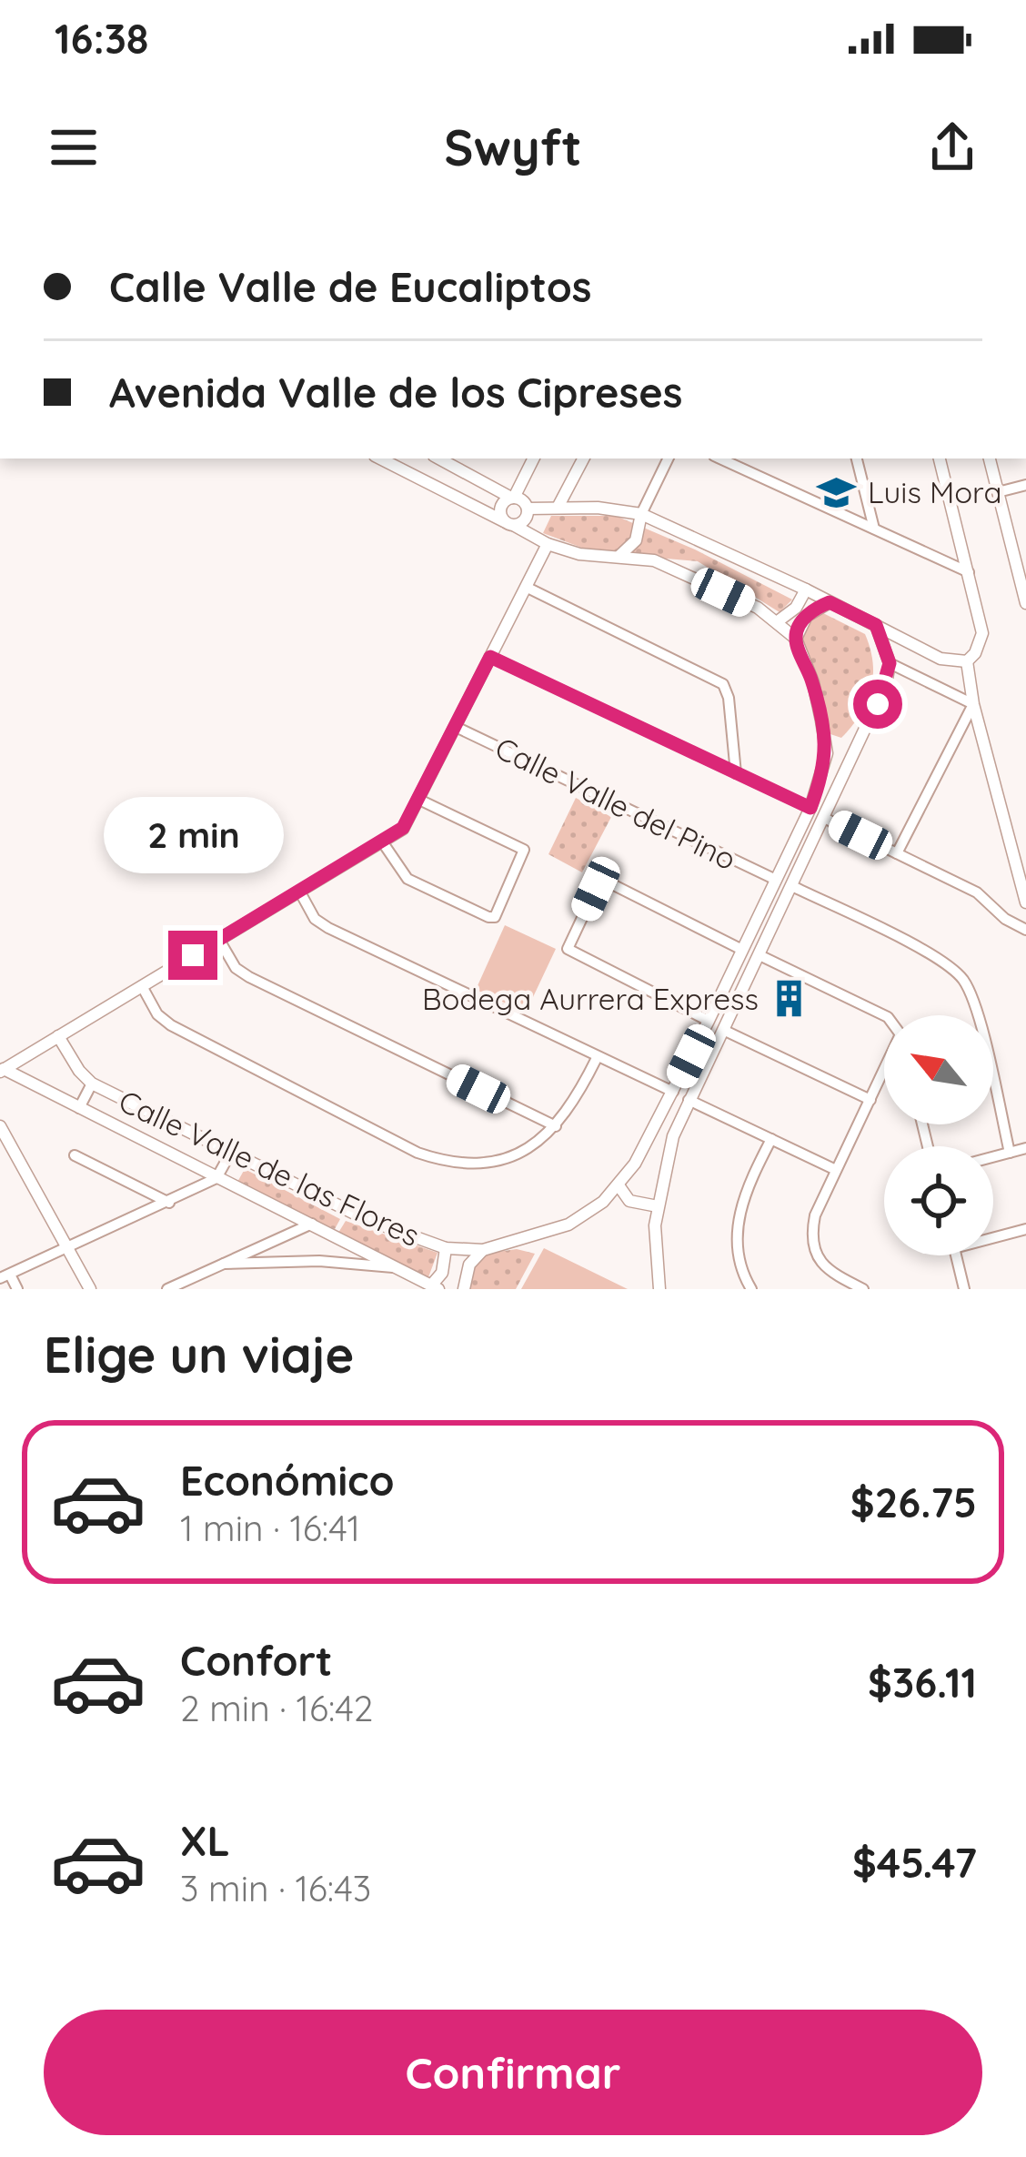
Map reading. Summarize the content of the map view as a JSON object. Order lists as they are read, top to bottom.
{
  "streets": {
    "street": ["Calle Valle del Pino", "Calle Valle de las Flores"]
  },
  "places": {
    "school or university": ["Luis Mora"],
    "building": ["Bodega Aurrera Express"]
  },
  "north": "top left",
  "page": {
    "status": "16:38",
    "header": "Swyft",
    "banner": ["Calle Valle de Eucaliptos", "Avenida Valle de los Cipreses"],
    "bubble": "2 min",
    "heading": "Elige un viaje",
    "list": [
      {
        "name": "Económico",
        "note": "1 min · 16:41",
        "value": "$26.75"
      },
      {
        "name": "Confort",
        "note": "2 min · 16:42",
        "value": "$36.11"
      },
      {
        "name": "XL",
        "note": "3 min · 16:43",
        "value": "$45.47"
      }
    ],
    "buttons": "Confirmar"
  }
}
